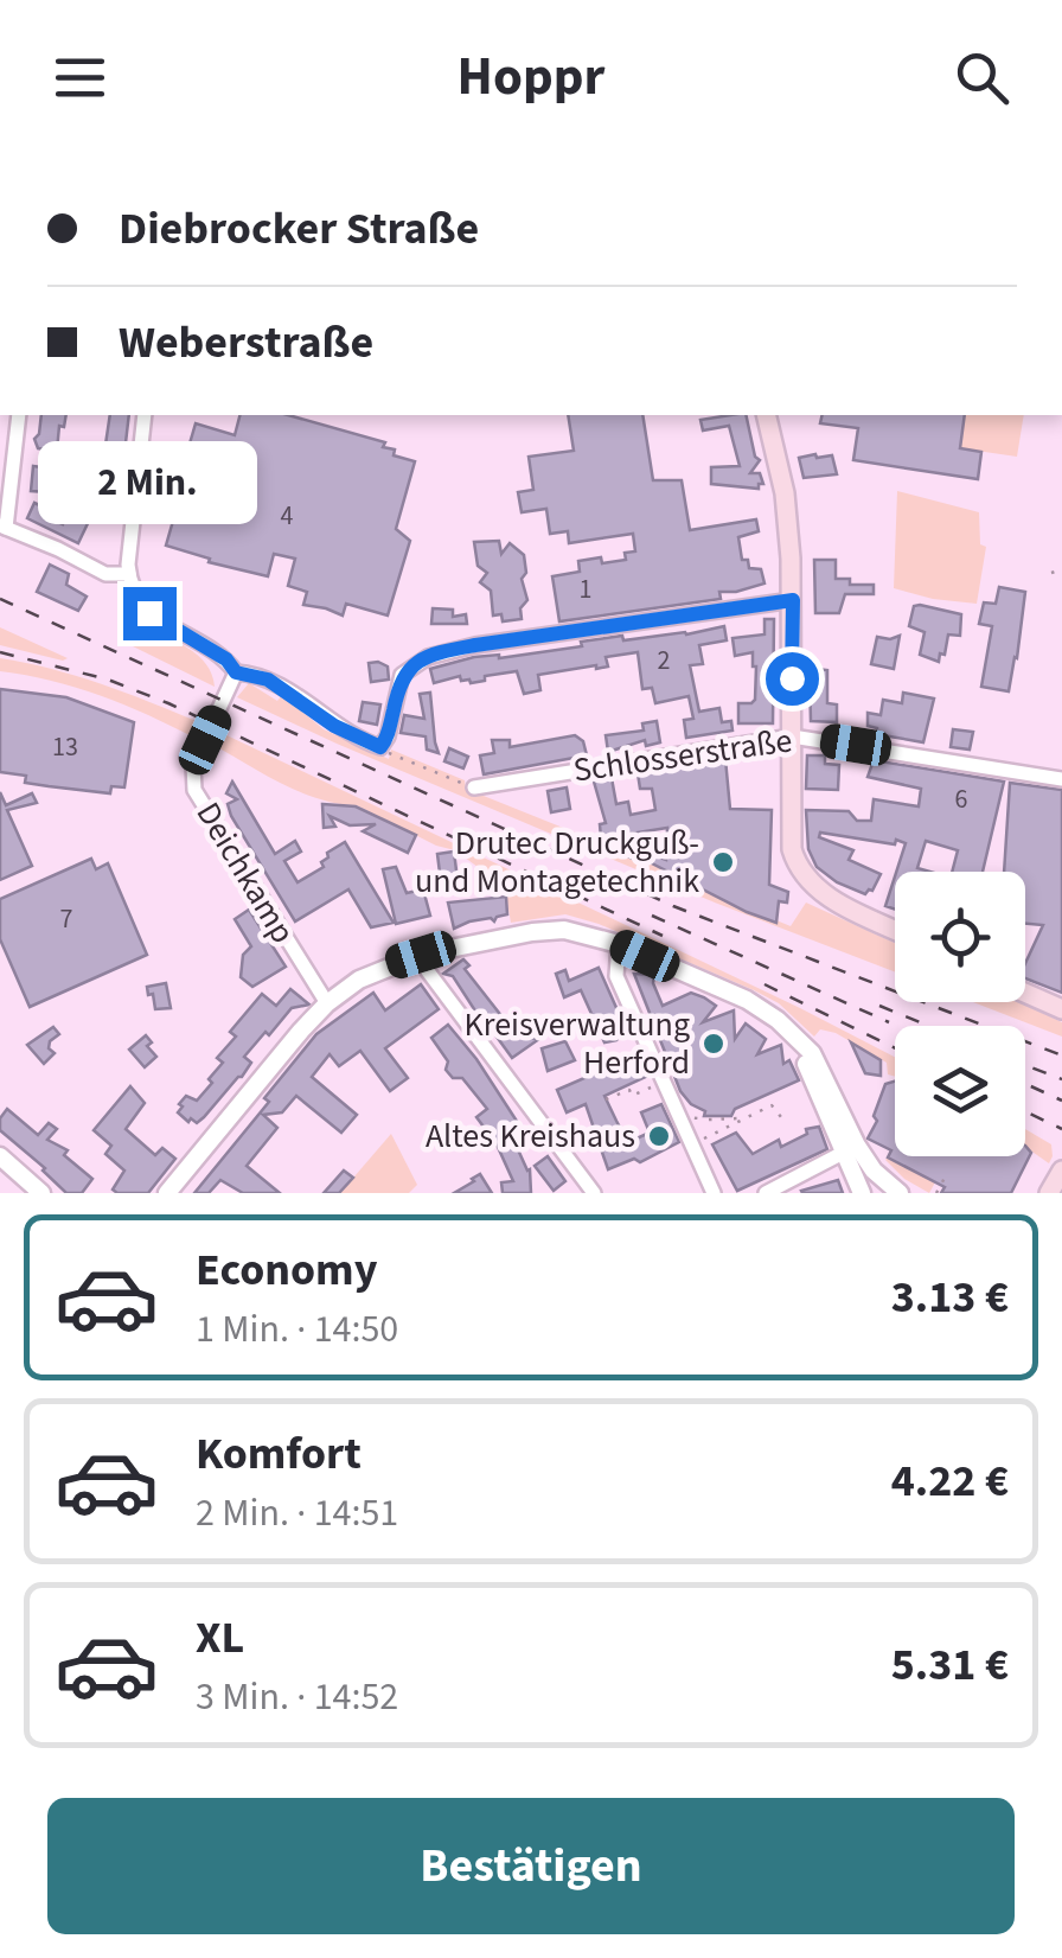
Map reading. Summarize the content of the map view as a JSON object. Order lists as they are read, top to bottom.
{
  "streets": {
    "street": ["Schlosserstraße", "Deichkamp"]
  },
  "places": ["Drutec Druckguß- und Montagetechnik", "Kreisverwaltung Herford", "Altes Kreishaus"],
  "house_numbers": [
    "4",
    "1",
    "2",
    "13",
    "6",
    "7"
  ],
  "page": {
    "header": "Hoppr",
    "banner": ["Diebrocker Straße", "Weberstraße"],
    "bubble": "2 Min.",
    "list": [
      {
        "name": "Economy",
        "note": "1 Min. · 14:50",
        "value": "3.13 €"
      },
      {
        "name": "Komfort",
        "note": "2 Min. · 14:51",
        "value": "4.22 €"
      },
      {
        "name": "XL",
        "note": "3 Min. · 14:52",
        "value": "5.31 €"
      }
    ],
    "buttons": "Bestätigen"
  }
}
